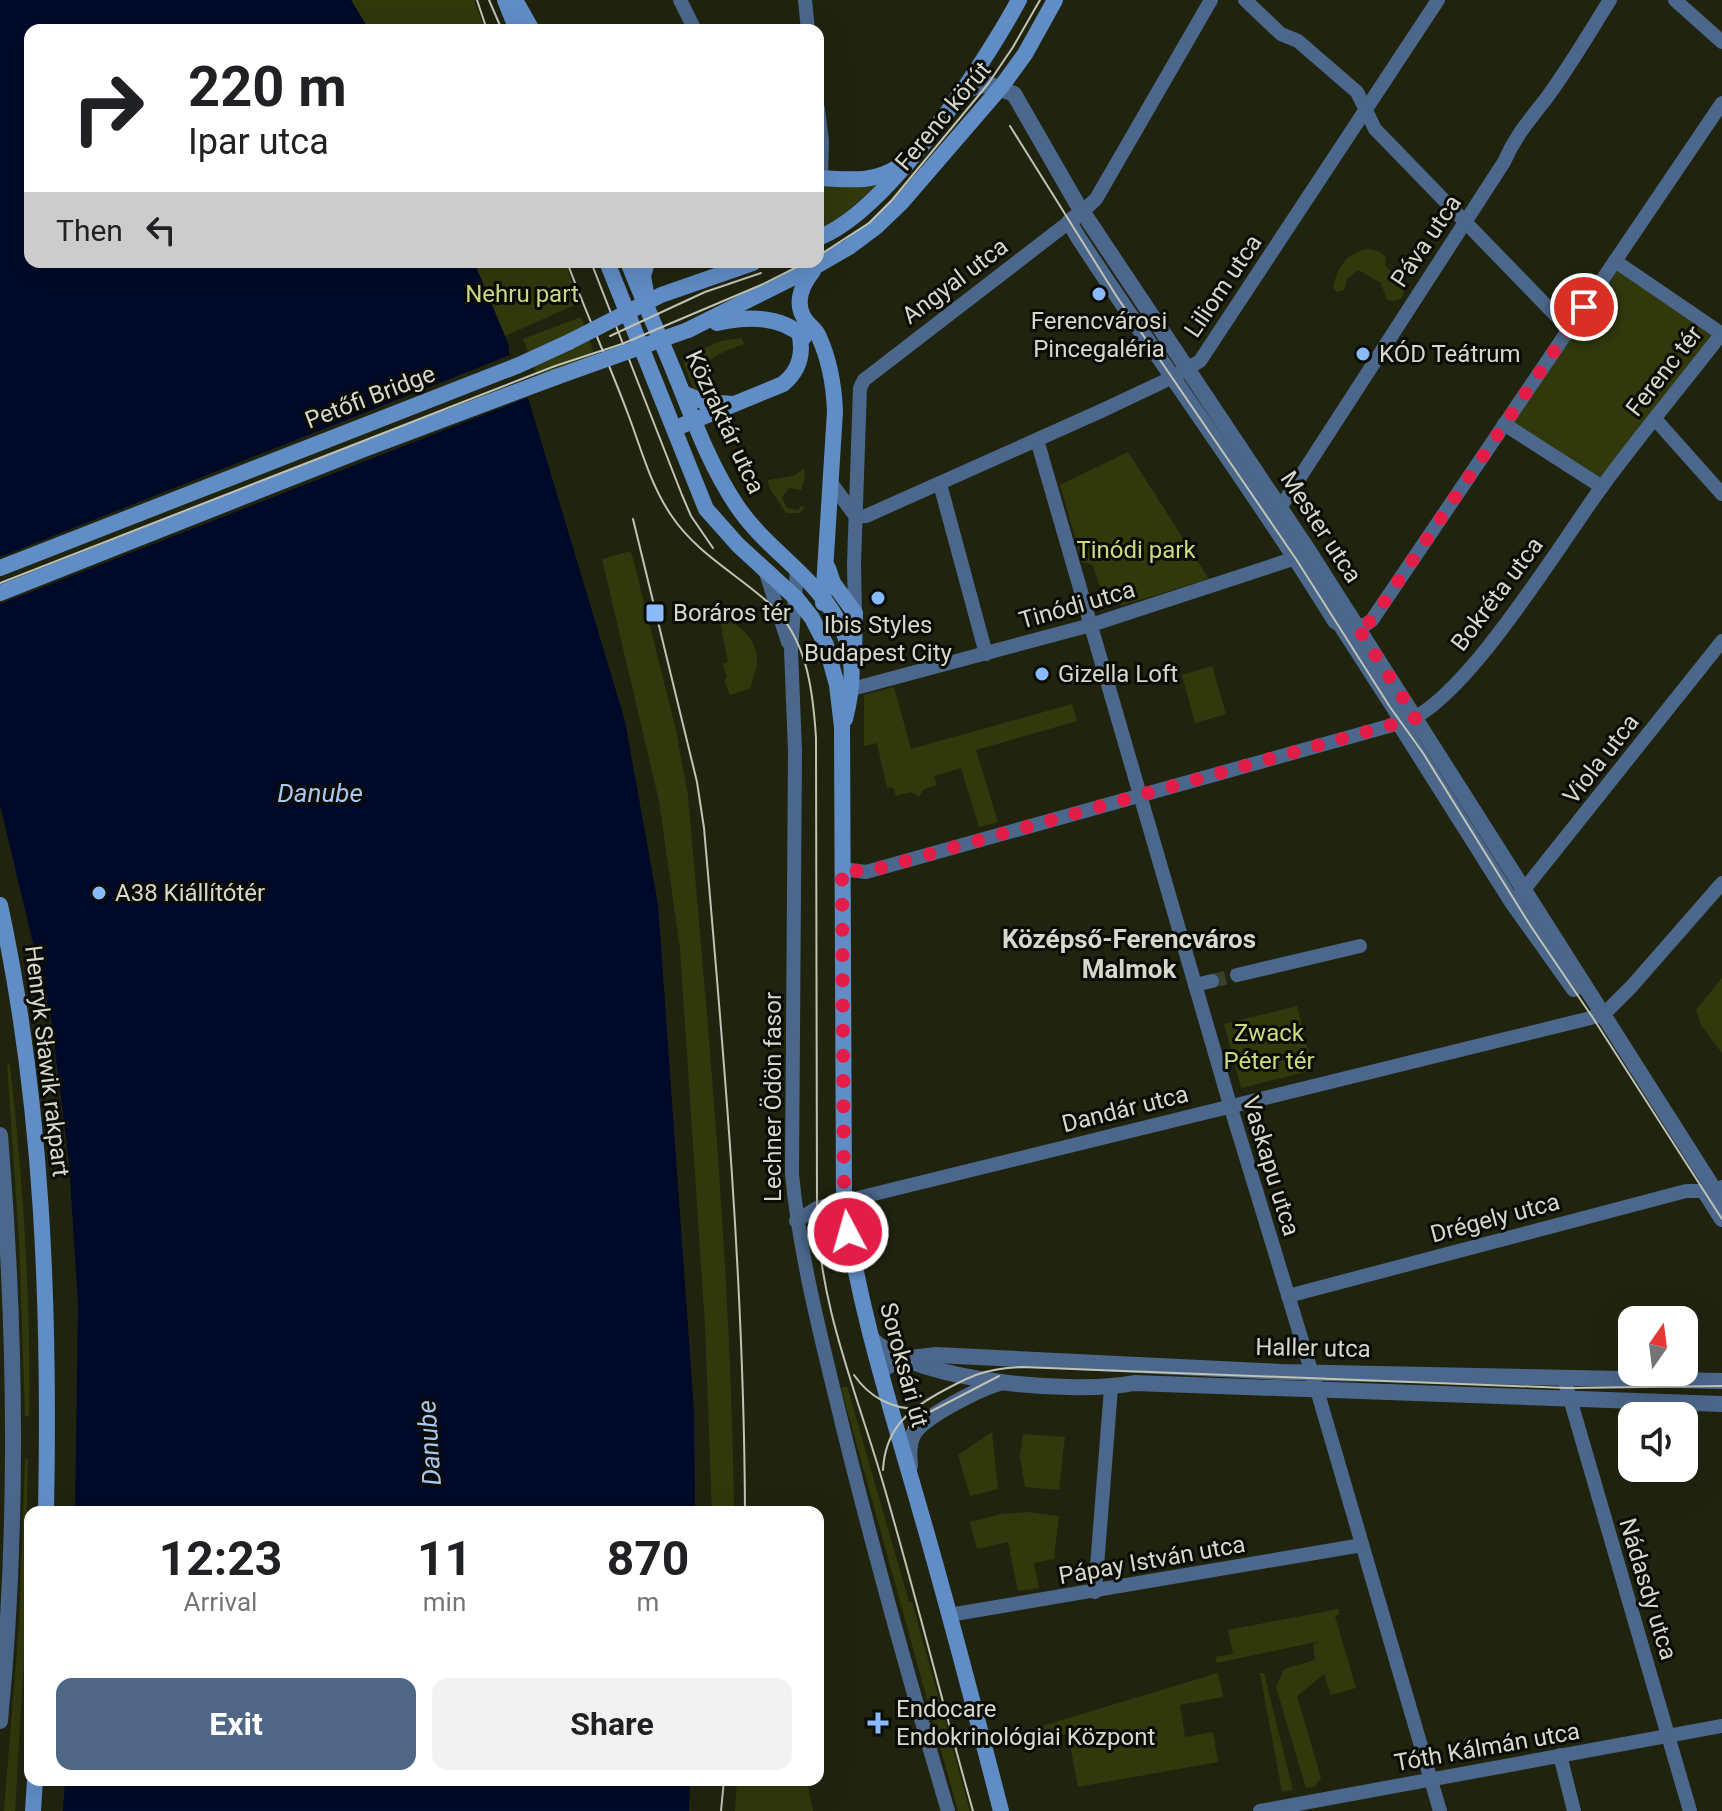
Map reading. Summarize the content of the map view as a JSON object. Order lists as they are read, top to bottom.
{
  "streets": {
    "main road": [
      "Ferenc körút",
      "Petőfi Bridge",
      "Közraktár utca",
      "Henryk Sławik rakpart",
      "Soroksári út"
    ],
    "street": [
      "Páva utca",
      "Angyal utca",
      "Liliom utca",
      "Ferenc tér",
      "Mester utca",
      "Bokréta utca",
      "Tinódi utca",
      "Viola utca",
      "Lechner Ödön fasor",
      "Dandár utca",
      "Vaskapu utca",
      "Drégely utca",
      "Haller utca",
      "Pápay István utca",
      "Nádasdy utca",
      "Tóth Kálmán utca"
    ]
  },
  "crossings": [
    ["Ferenc körút", "Mester utca"],
    ["Páva utca", "Mester utca"],
    ["Angyal utca", "Liliom utca"],
    ["Angyal utca", "Mester utca"],
    ["Liliom utca", "Mester utca"],
    ["Liliom utca", "Vaskapu utca"],
    ["Ferenc tér", "Bokréta utca"],
    ["Közraktár utca", "Lechner Ödön fasor"],
    ["Közraktár utca", "Soroksári út"],
    ["Mester utca", "Bokréta utca"],
    ["Mester utca", "Tinódi utca"],
    ["Mester utca", "Viola utca"],
    ["Mester utca", "Dandár utca"],
    ["Mester utca", "Drégely utca"],
    ["Tinódi utca", "Vaskapu utca"],
    ["Tinódi utca", "Soroksári út"],
    ["Lechner Ödön fasor", "Dandár utca"],
    ["Dandár utca", "Vaskapu utca"],
    ["Dandár utca", "Soroksári út"],
    ["Vaskapu utca", "Drégely utca"],
    ["Vaskapu utca", "Haller utca"],
    ["Vaskapu utca", "Pápay István utca"],
    ["Vaskapu utca", "Tóth Kálmán utca"],
    ["Haller utca", "Soroksári út"],
    ["Haller utca", "Nádasdy utca"],
    ["Soroksári út", "Pápay István utca"],
    ["Nádasdy utca", "Tóth Kálmán utca"]
  ],
  "districts": ["Középső-Ferencváros Malmok"],
  "water": ["Danube"],
  "parks": ["Nehru part", "Tinódi park", "Zwack Péter tér"],
  "places": {
    "other": [
      "Ferencvárosi Pincegaléria",
      "KÓD Teátrum",
      "Ibis Styles Budapest City",
      "Gizella Loft",
      "A38 Kiállítótér"
    ],
    "transit": ["Boráros tér"],
    "health": ["Endocare Endokrinológiai Központ"]
  },
  "north": "top",
  "page": {
    "turn": ["220 m", "Ipar utca"],
    "then": "Then",
    "eta": [
      "12:23",
      "Arrival",
      "11",
      "min",
      "870",
      "m"
    ],
    "buttons": ["Exit", "Share"]
  }
}
